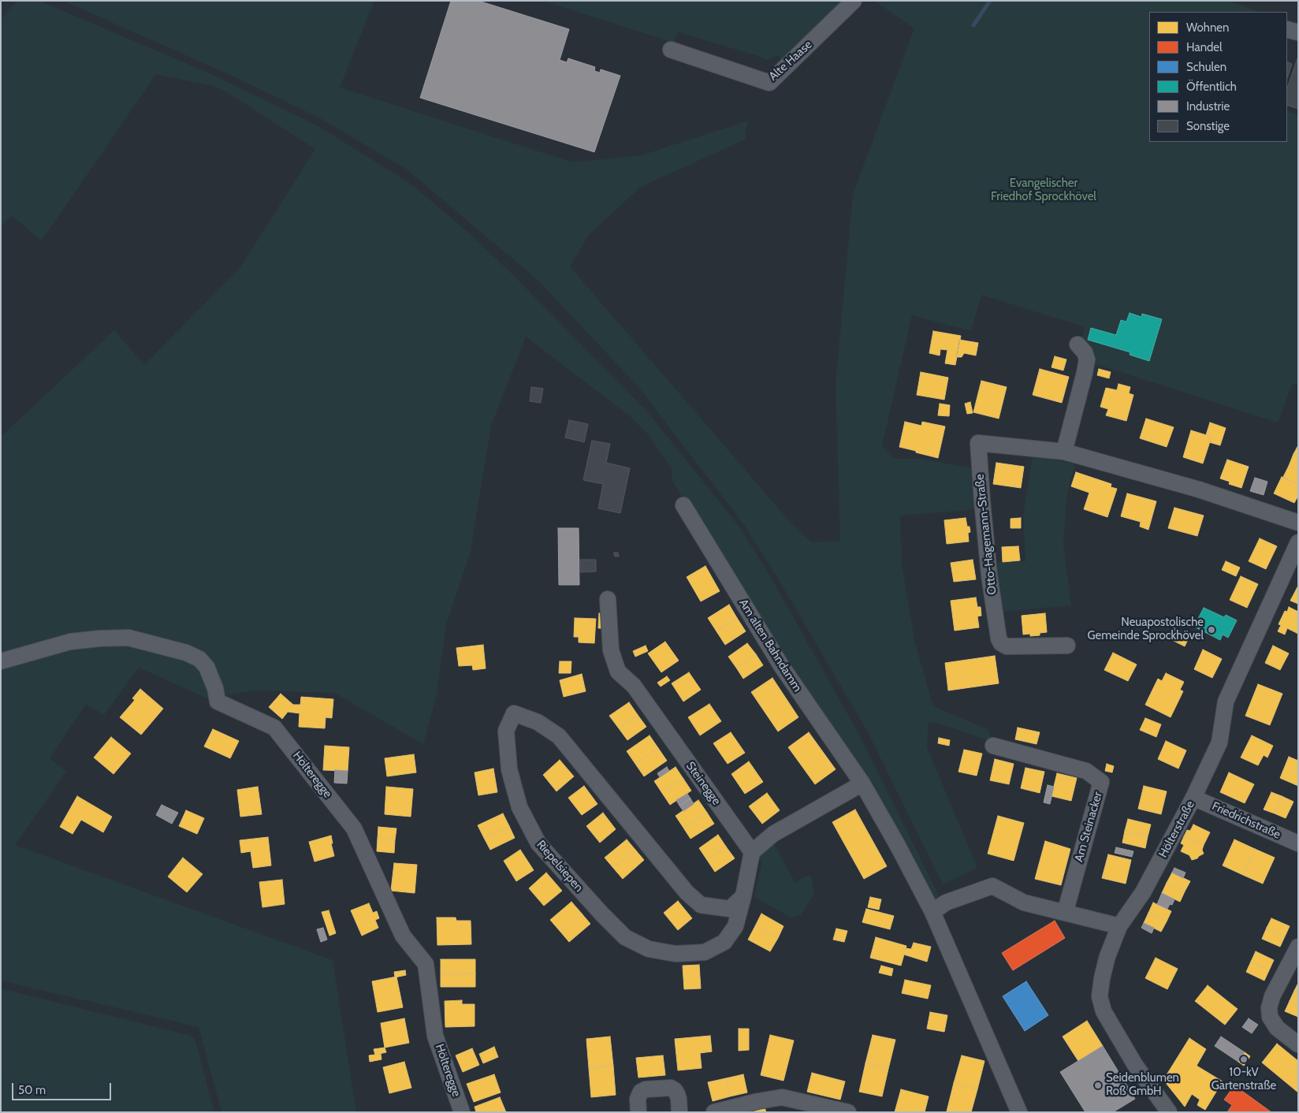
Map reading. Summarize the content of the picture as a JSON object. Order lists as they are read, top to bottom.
{
  "streets": {
    "street": [
      "Alte Haase",
      "Otto-Hagemann-Straße",
      "Am alten Bahndamm",
      "Hölteregge",
      "Steinegge",
      "Friedrichstraße",
      "Am Steinacker",
      "Hölterstraße",
      "Riepelsiepen"
    ]
  },
  "crossings": [
    ["Steinegge", "Riepelsiepen"],
    ["Friedrichstraße", "Hölterstraße"]
  ],
  "parks": ["Evangelischer Friedhof Sprockhövel"],
  "places": ["Neuapostolische Gemeinde Sprockhövel", "10-kV Gartenstraße", "Seidenblumen Roß GmbH"],
  "legend": [
    "Wohnen",
    "Handel",
    "Schulen",
    "Öffentlich",
    "Industrie",
    "Sonstige"
  ],
  "scale_bar": "50 m"
}
